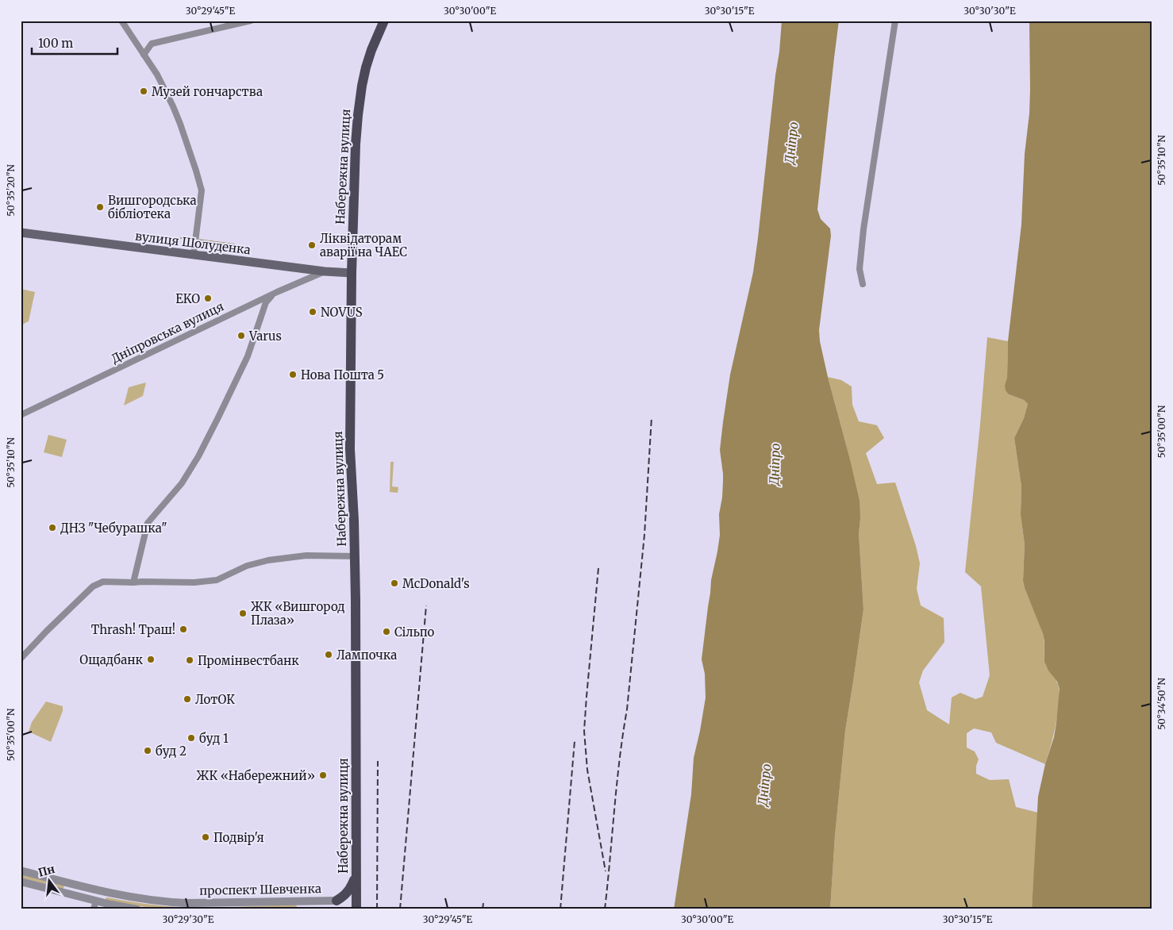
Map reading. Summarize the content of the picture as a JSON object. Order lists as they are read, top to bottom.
{
  "streets": {
    "main road": ["Набережна вулиця", "вулиця Шолуденка"],
    "street": ["Дніпровська вулиця", "проспект Шевченка"]
  },
  "crossings": [
    ["Набережна вулиця", "вулиця Шолуденка"],
    ["вулиця Шолуденка", "Дніпровська вулиця"]
  ],
  "water": ["Дніпро"],
  "places": [
    "Музей гончарства",
    "Вишгородська бібліотека",
    "Ліквідаторам аварії на ЧАЕС",
    "EKO",
    "NOVUS",
    "Varus",
    "Нова Пошта 5",
    "ДНЗ \"Чебурашка\"",
    "McDonald's",
    "ЖК «Вишгород Плаза»",
    "Thrash! Траш!",
    "Сільпо",
    "Лампочка",
    "Ощадбанк",
    "Промінвестбанк",
    "ЛотОК",
    "буд 1",
    "буд 2",
    "ЖК «Набережний»",
    "Подвір'я"
  ],
  "scale_bar": "100 m",
  "north": "top",
  "coordinates": [
    "30°29'45\"E",
    "30°30'00\"E",
    "30°30'15\"E",
    "30°30'30\"E",
    "50°35'10\"N",
    "50°35'20\"N",
    "50°35'00\"N",
    "50°34'50\"N",
    "30°29'30\"E"
  ]
}
